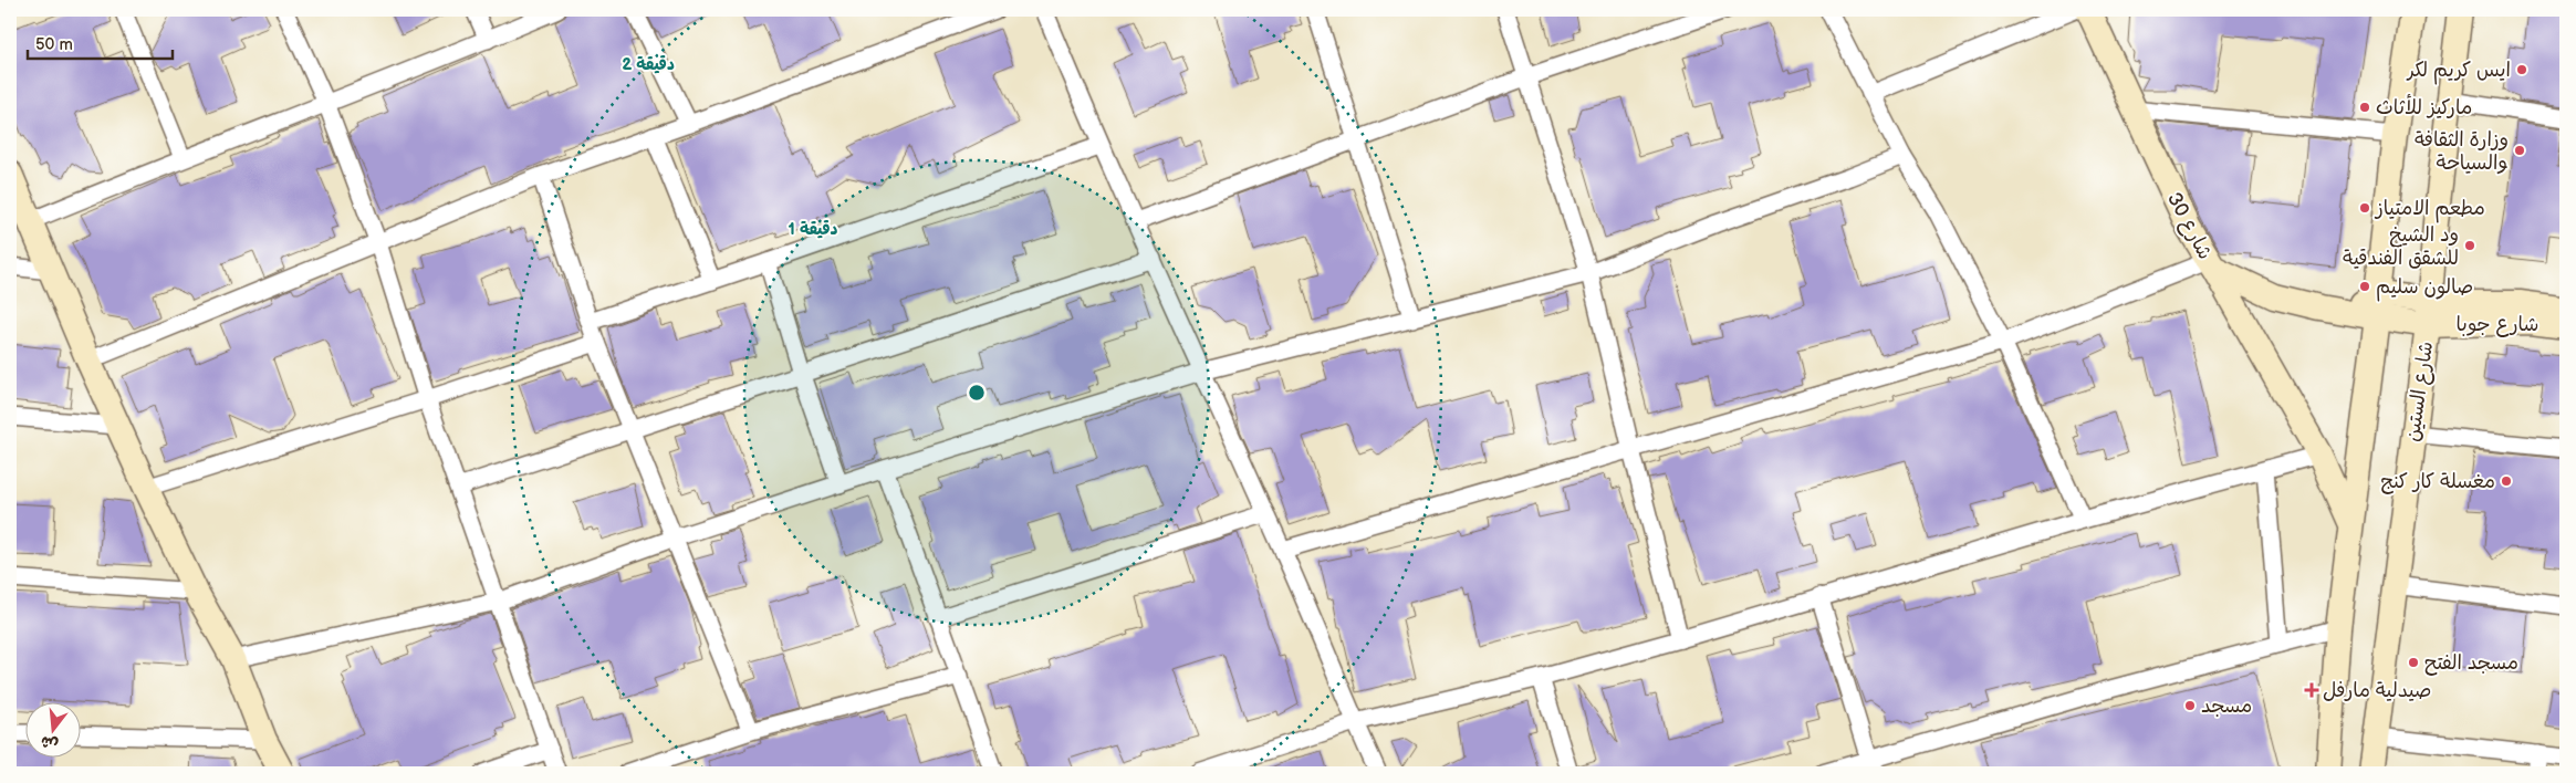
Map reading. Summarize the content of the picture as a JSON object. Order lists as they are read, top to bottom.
{
  "streets": {
    "main road": ["شارع 30", "شارع جوبا", "شارع الستين"]
  },
  "crossings": [
    ["شارع 30", "شارع جوبا"],
    ["شارع جوبا", "شارع الستين"]
  ],
  "places": {
    "other": [
      "ايس كريم لكر",
      "ماركيز للأثاث",
      "وزارة الثقافة والسياحة",
      "مطعم الامتياز",
      "ود الشيخ للشقق الفندقية",
      "صالون سليم",
      "مغسلة كار كنج",
      "مسجد الفتح",
      "مسجد"
    ],
    "health": ["صيدلية مارفل"]
  },
  "scale_bar": "50 m",
  "north": "bottom",
  "rings": ["2 دقيقة", "1 دقيقة"]
}
